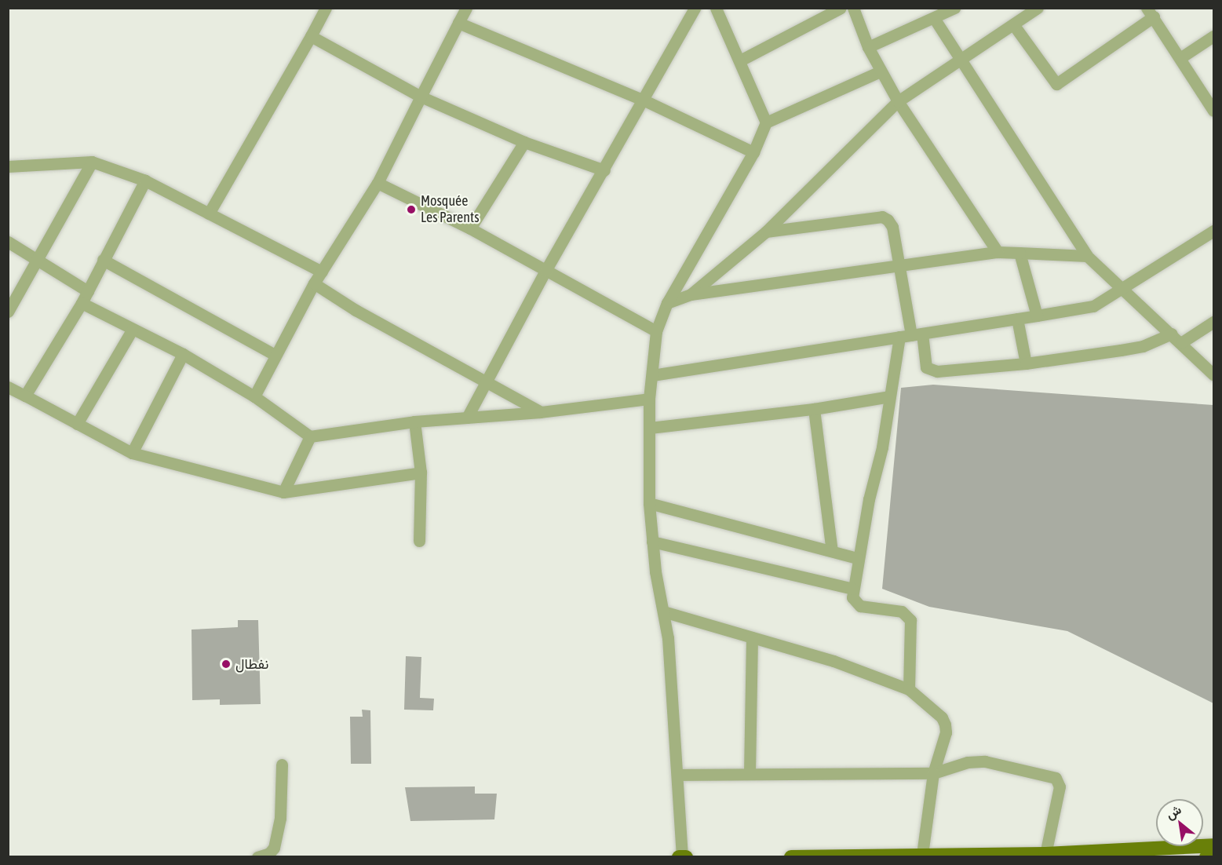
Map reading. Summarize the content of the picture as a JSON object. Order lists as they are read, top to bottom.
{
  "places": ["Mosquée Les Parents", "نفطال"],
  "north": "top left"
}
